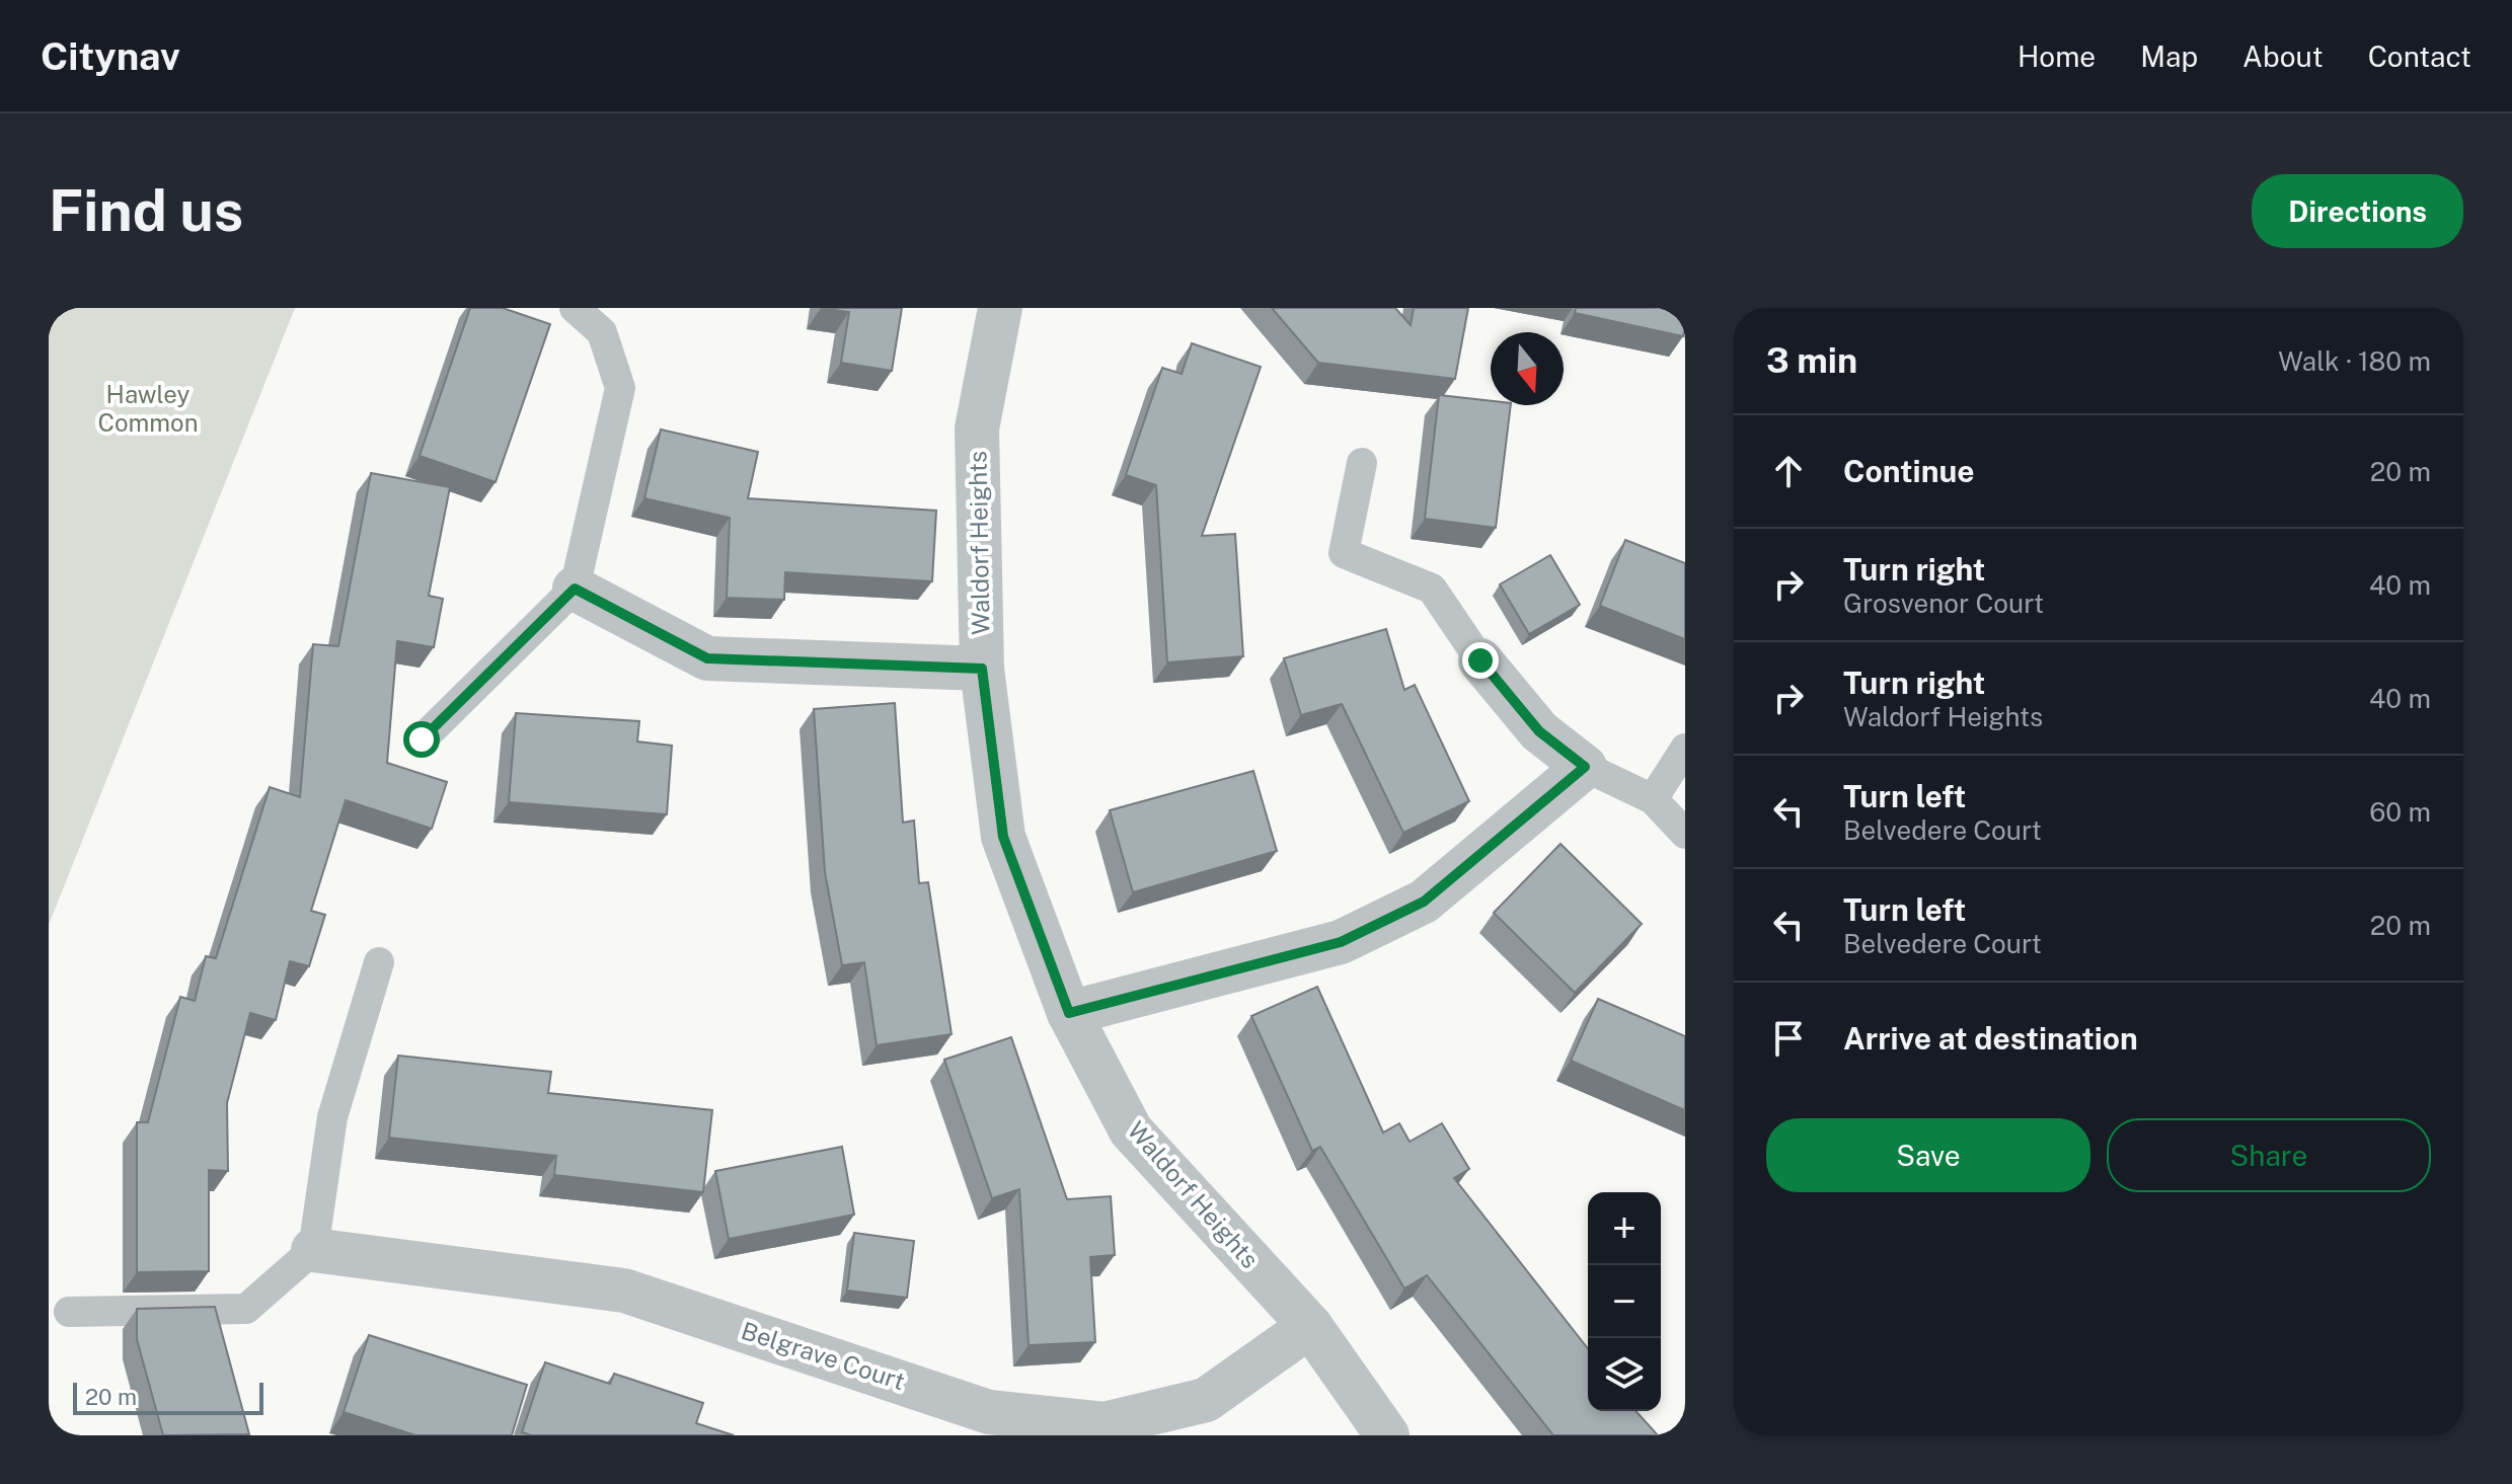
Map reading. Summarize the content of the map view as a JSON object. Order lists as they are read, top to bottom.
{
  "streets": {
    "street": ["Waldorf Heights", "Belgrave Court"]
  },
  "crossings": [
    ["Waldorf Heights", "Belgrave Court"]
  ],
  "parks": ["Hawley Common"],
  "scale_bar": "20 m",
  "north": "bottom",
  "page": {
    "header": "Citynav",
    "nav": [
      "Home",
      "Map",
      "About",
      "Contact"
    ],
    "buttons": [
      "Directions",
      ["Save", "Share"]
    ],
    "title": "Find us",
    "heading": ["3 min", "Walk · 180 m"],
    "list": [
      ["Continue", "20 m"],
      ["Turn right", "Grosvenor Court", "40 m"],
      ["Turn right", "Waldorf Heights", "40 m"],
      ["Turn left", "Belvedere Court", "60 m"],
      ["Turn left", "Belvedere Court", "20 m"],
      "Arrive at destination"
    ],
    "map_buttons": ["+", "−"],
    "scale": "20 m"
  }
}
